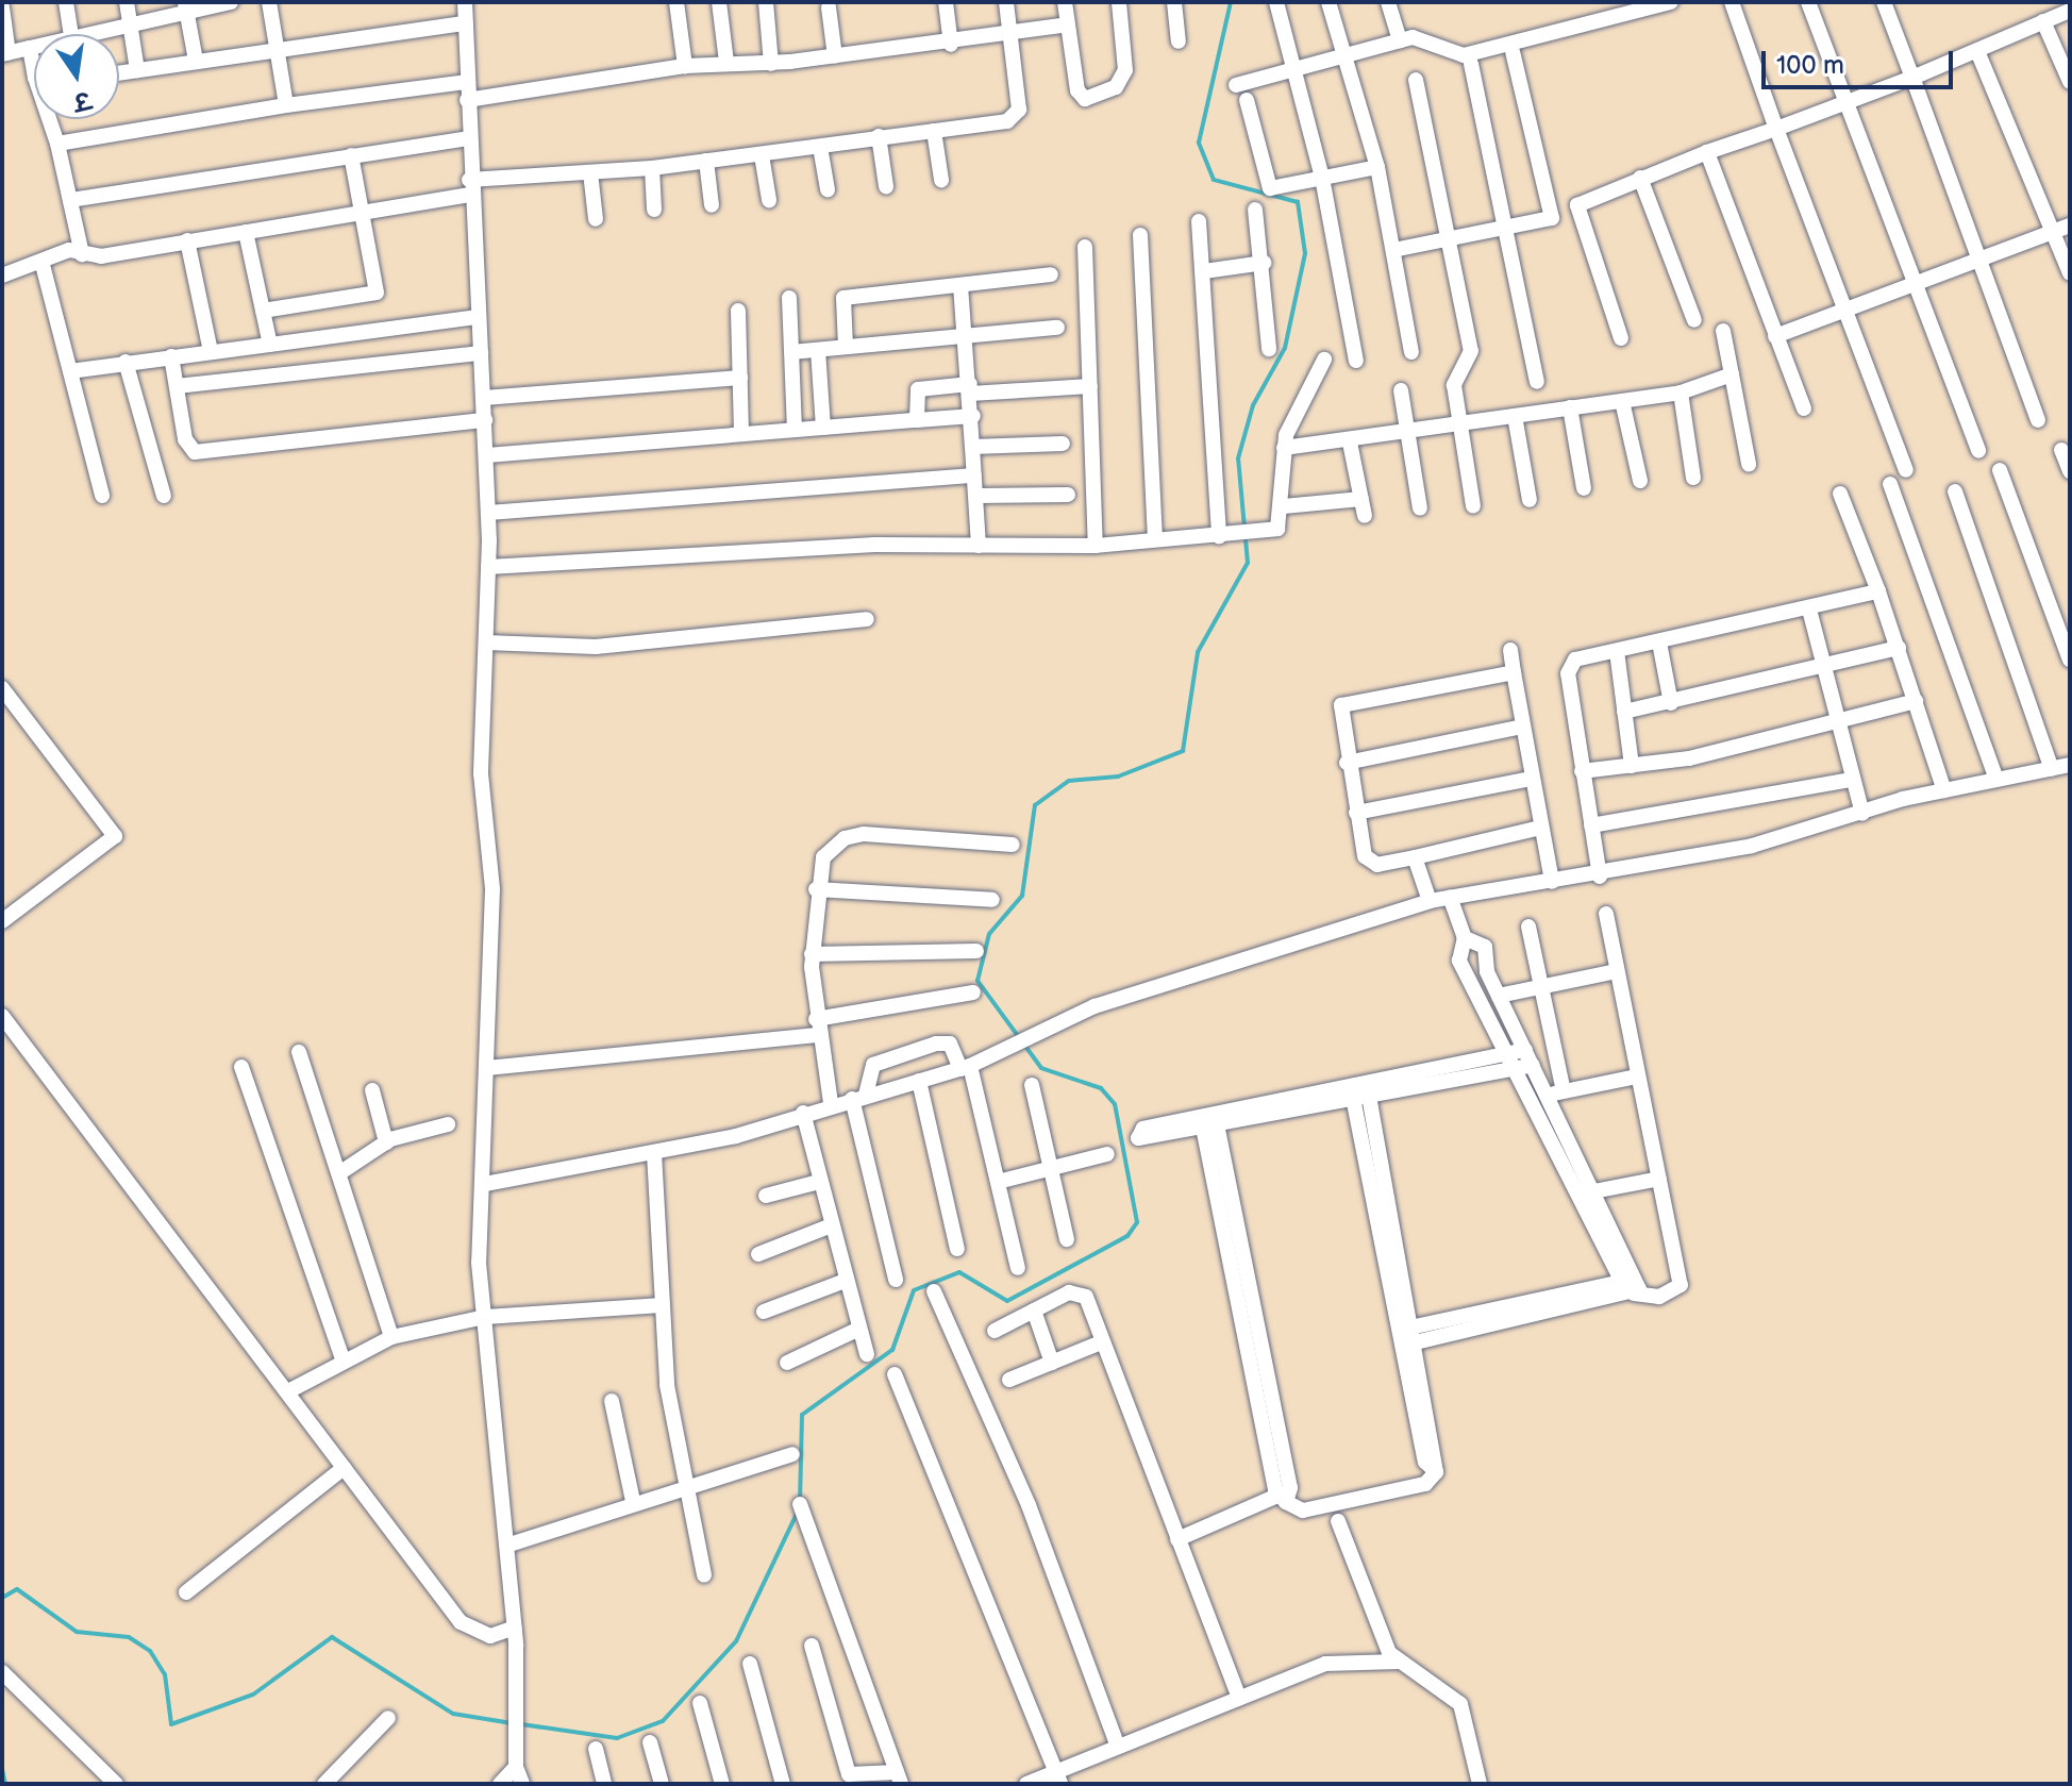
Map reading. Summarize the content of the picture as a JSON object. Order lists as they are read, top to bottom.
{
  "scale_bar": "100 m",
  "north": "bottom"
}
